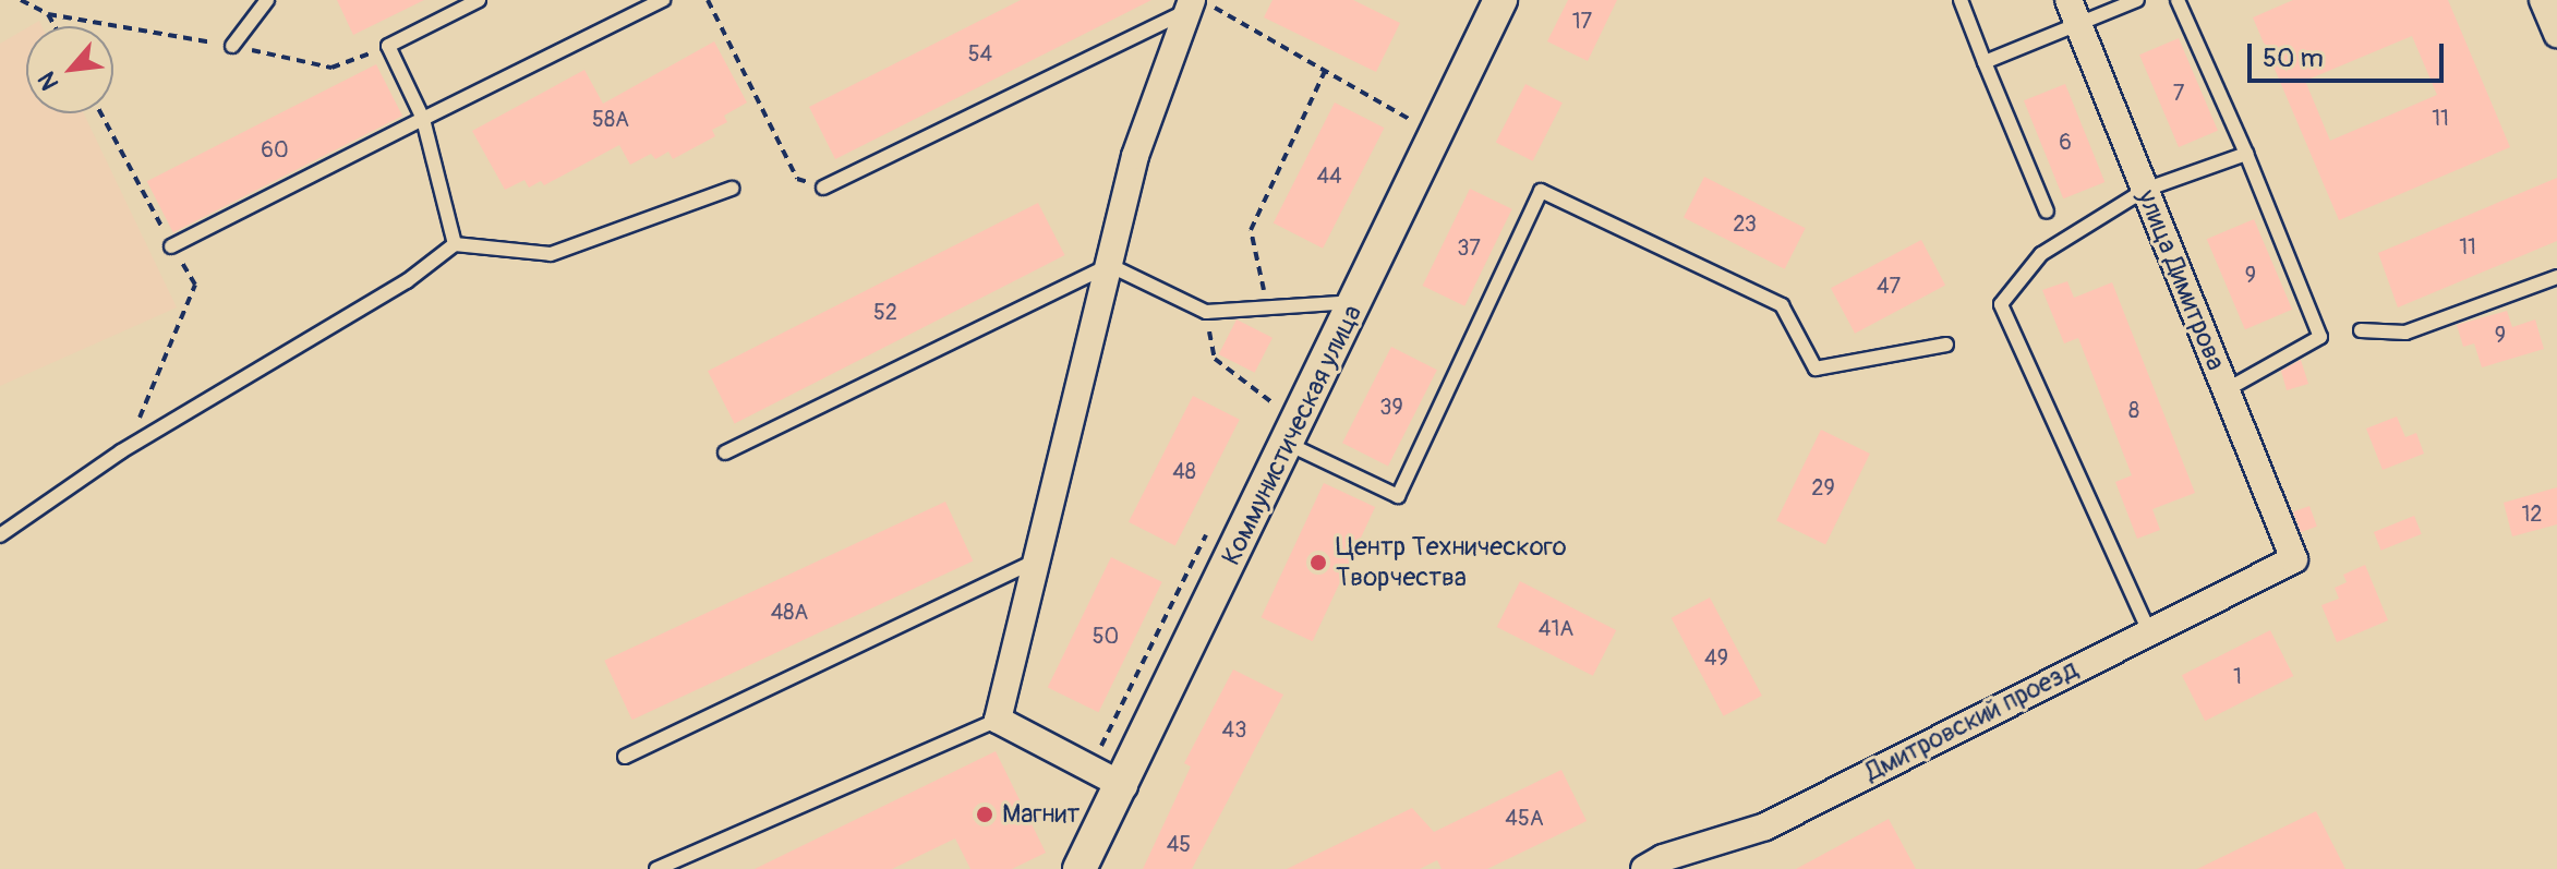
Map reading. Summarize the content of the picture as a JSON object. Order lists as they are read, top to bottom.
{
  "streets": {
    "street": ["улица Димитрова", "Коммунистическая улица", "Дмитровский проезд"]
  },
  "crossings": [
    ["улица Димитрова", "Дмитровский проезд"]
  ],
  "places": ["Центр Технического Творчества", "Магнит"],
  "house_numbers": [
    "17",
    "54",
    "7",
    "11",
    "58А",
    "6",
    "60",
    "44",
    "23",
    "11",
    "37",
    "9",
    "47",
    "52",
    "9",
    "39",
    "8",
    "48",
    "29",
    "12",
    "48А",
    "41А",
    "50",
    "49",
    "1",
    "43",
    "45А",
    "45"
  ],
  "scale_bar": "50 m",
  "north": "bottom left"
}
